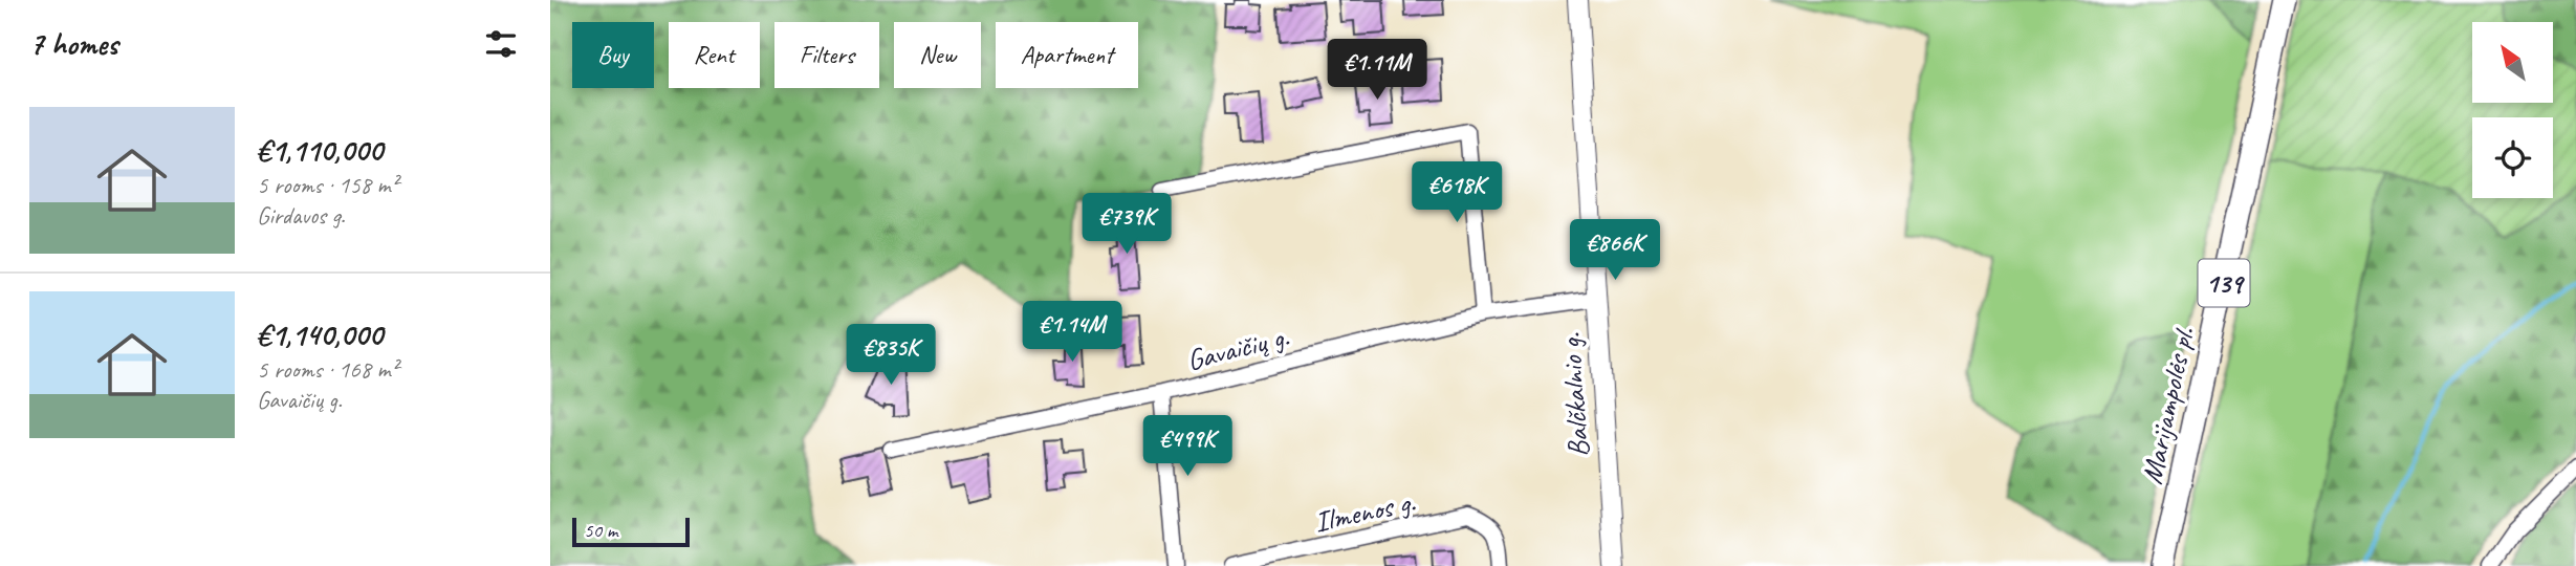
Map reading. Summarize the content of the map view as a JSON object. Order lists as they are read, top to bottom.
{
  "streets": {
    "main road": ["139", "Marijampolės pl."],
    "street": ["Gavaičių g.", "Balčkalnio g.", "Ilmenos g."]
  },
  "crossings": [
    ["Gavaičių g.", "Balčkalnio g."]
  ],
  "scale_bar": "50 m",
  "north": "top left",
  "page": {
    "heading": "7 homes",
    "chip": [
      "Buy",
      "Rent",
      "Filters",
      "New",
      "Apartment"
    ],
    "price": [
      "€1.11M",
      "€618K",
      "€739K",
      "€866K",
      "€1.14M",
      "€835K",
      "€499K"
    ],
    "list": [
      {
        "name": "€1,110,000",
        "note": "5 rooms · 158 m² · Girdavos g."
      },
      {
        "name": "€1,140,000",
        "note": "5 rooms · 168 m² · Gavaičių g."
      }
    ],
    "scale": "50 m"
  }
}
